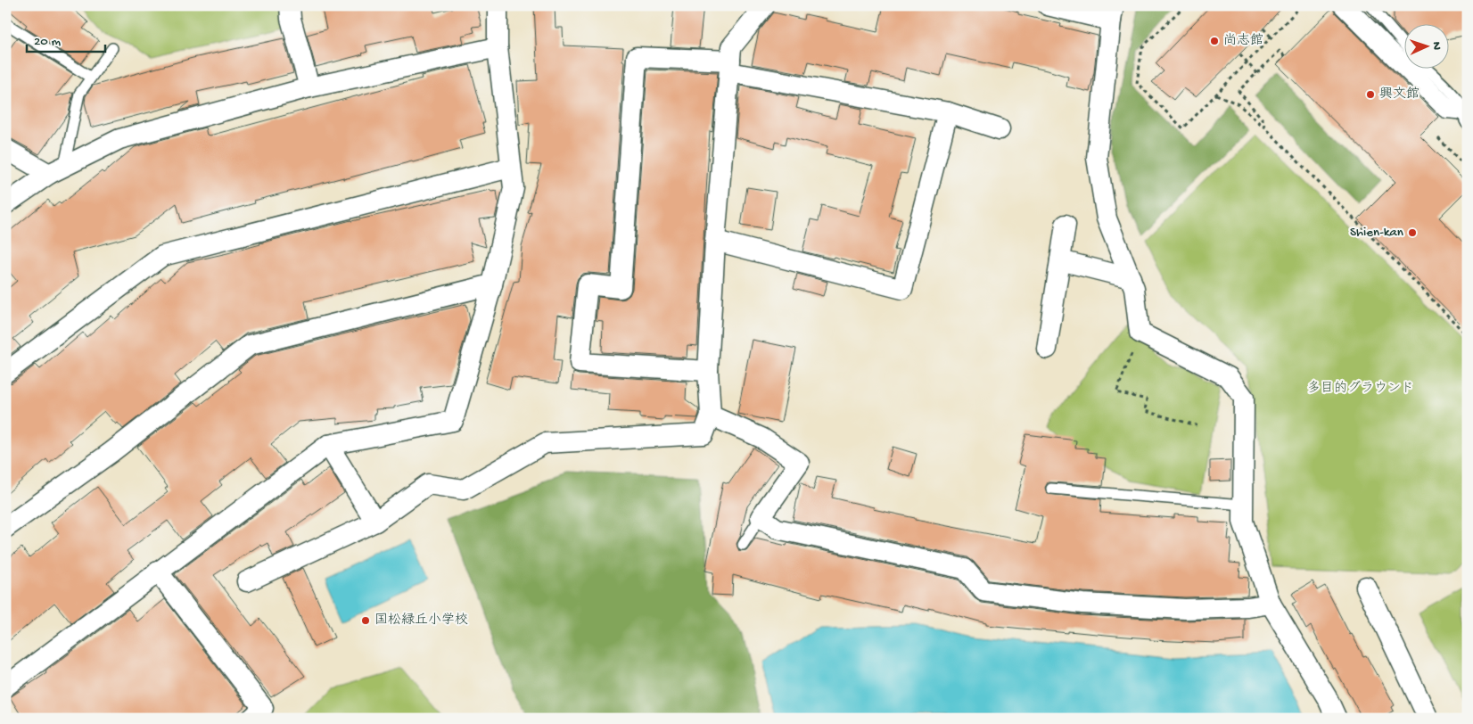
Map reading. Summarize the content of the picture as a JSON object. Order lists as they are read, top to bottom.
{
  "parks": ["多目的グラウンド"],
  "places": [
    "尚志館",
    "興文館",
    "Shien-kan",
    "国松緑丘小学校"
  ],
  "scale_bar": "20 m",
  "north": "right"
}
